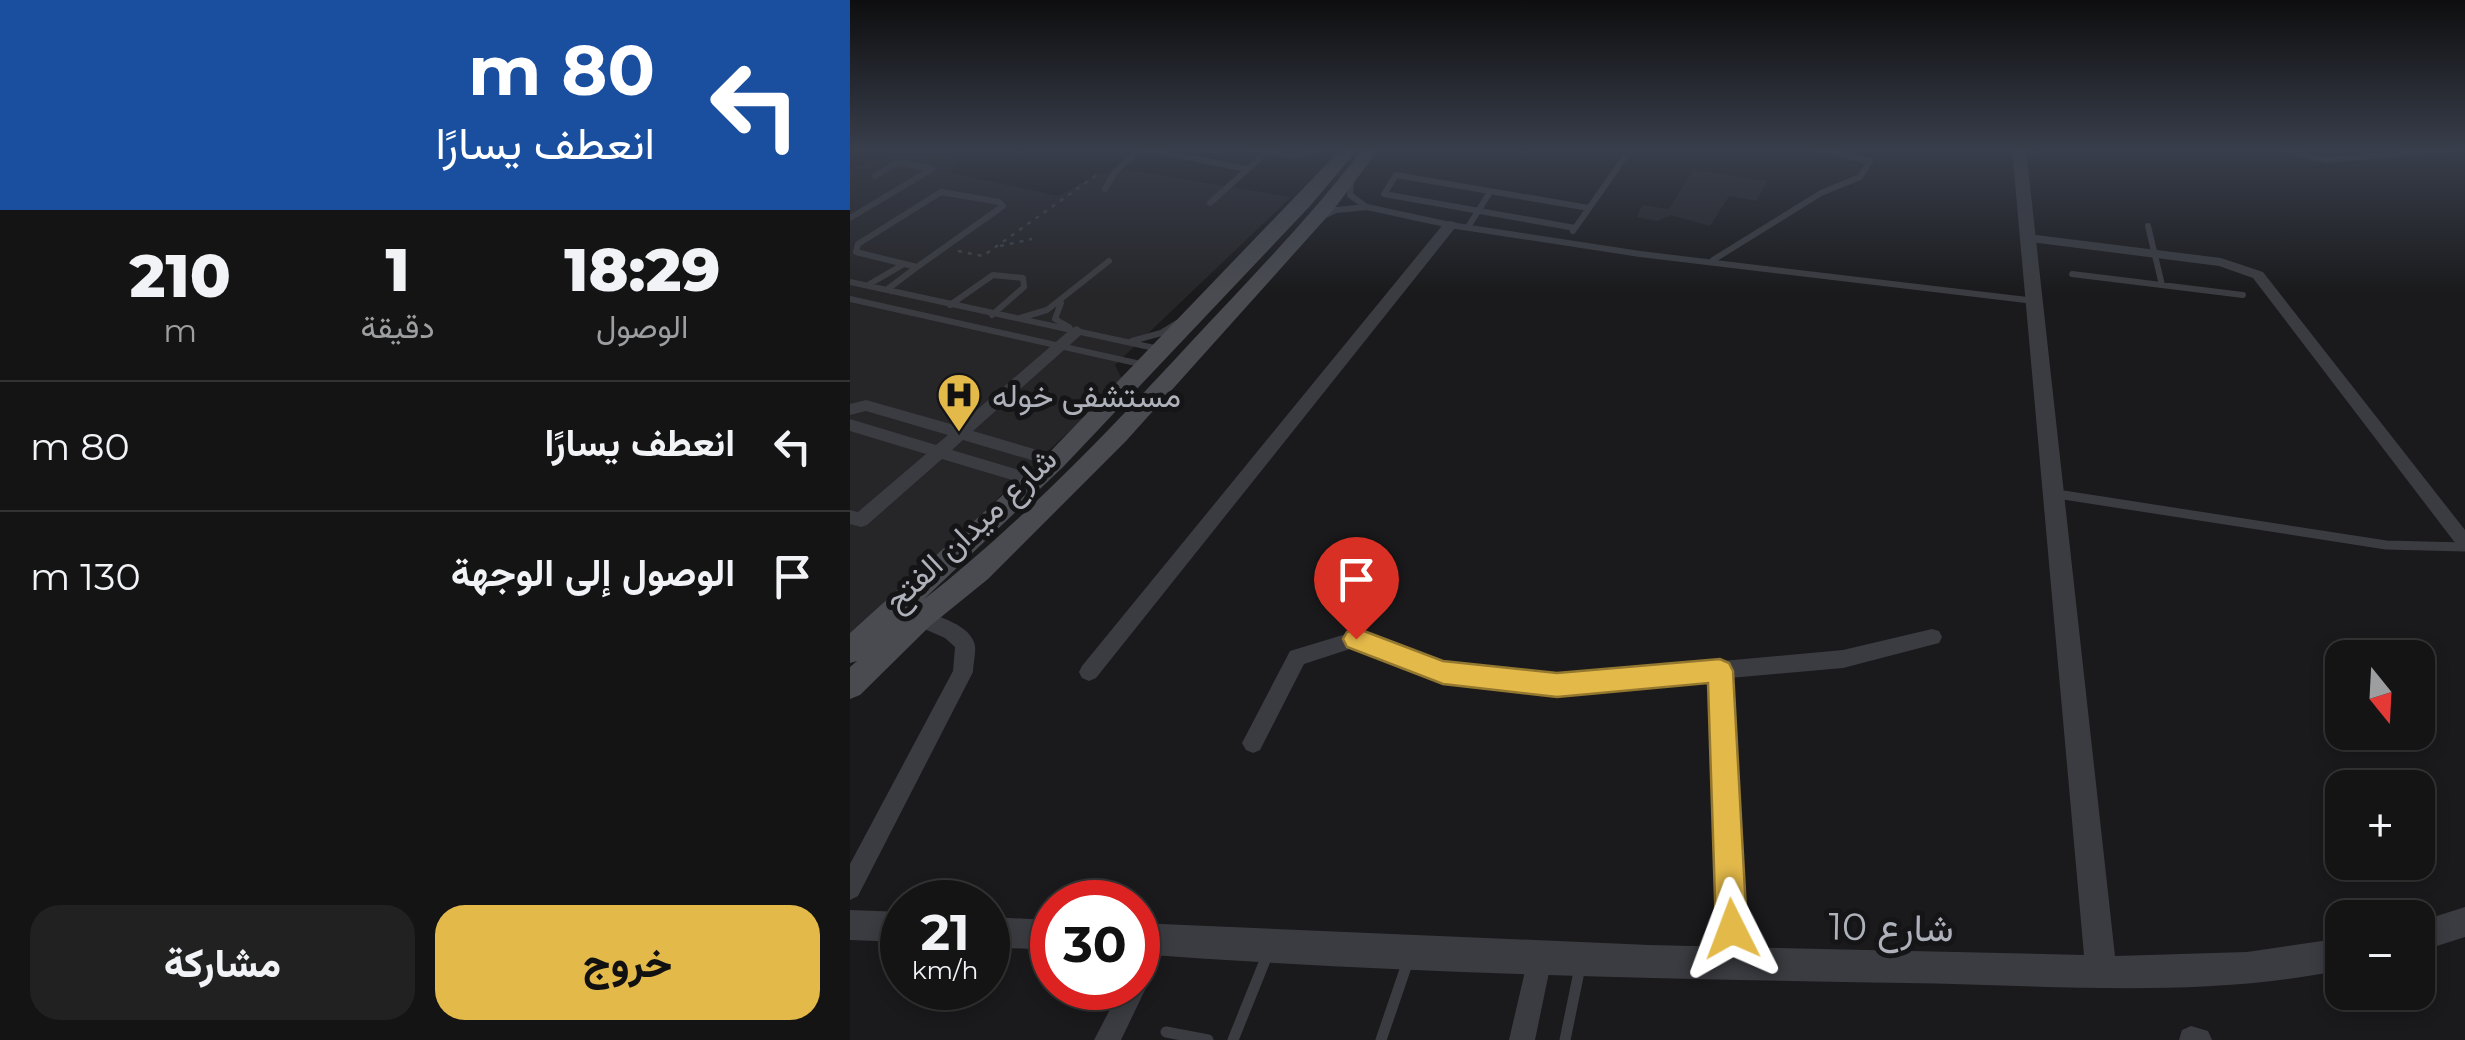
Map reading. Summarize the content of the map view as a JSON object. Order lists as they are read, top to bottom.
{
  "streets": {
    "main road": ["شارع ميدان الفتح"],
    "street": ["شارع 10"]
  },
  "places": {
    "hospital": ["مستشفى خوله"]
  },
  "north": "bottom",
  "page": {
    "turn": ["80 m", "انعطف يسارًا"],
    "eta": [
      "18:29",
      "الوصول",
      "1",
      "دقيقة",
      "210",
      "m"
    ],
    "list": [
      {
        "name": "انعطف يسارًا",
        "value": "80 m"
      },
      {
        "name": "الوصول إلى الوجهة",
        "value": "130 m"
      }
    ],
    "map_buttons": ["+", "−"],
    "speed": "21 km/h",
    "limit": "30",
    "buttons": ["خروج", "مشاركة"]
  }
}
